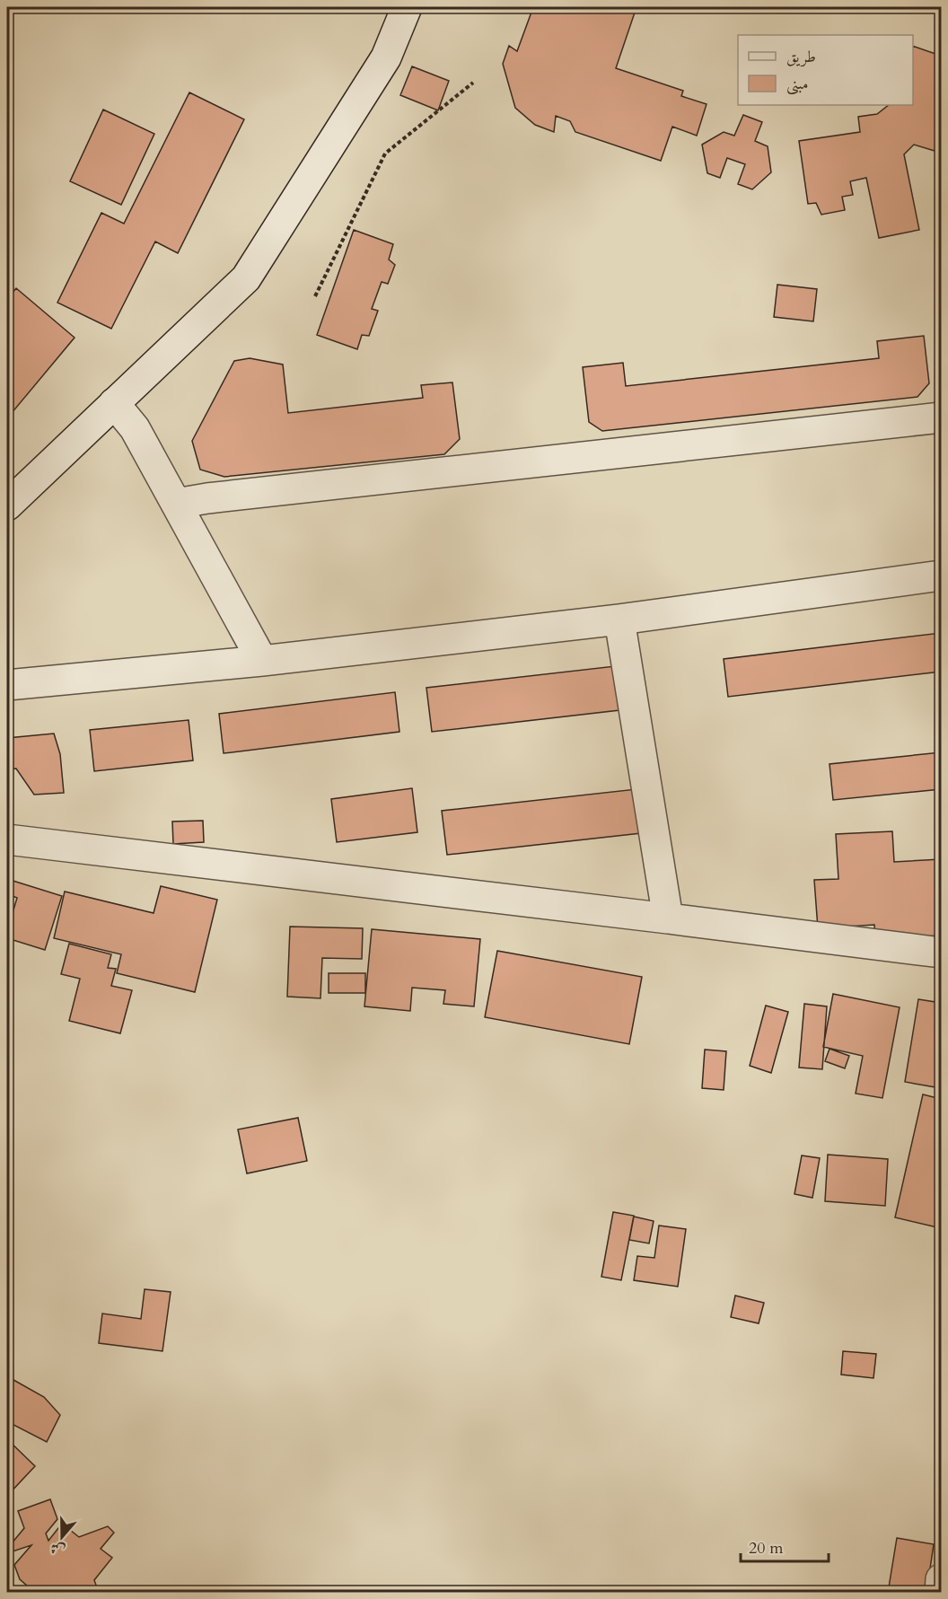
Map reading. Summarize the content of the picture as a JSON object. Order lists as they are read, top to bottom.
{
  "legend": ["طريق", "مبنى"],
  "scale_bar": "20 m",
  "north": "bottom"
}
